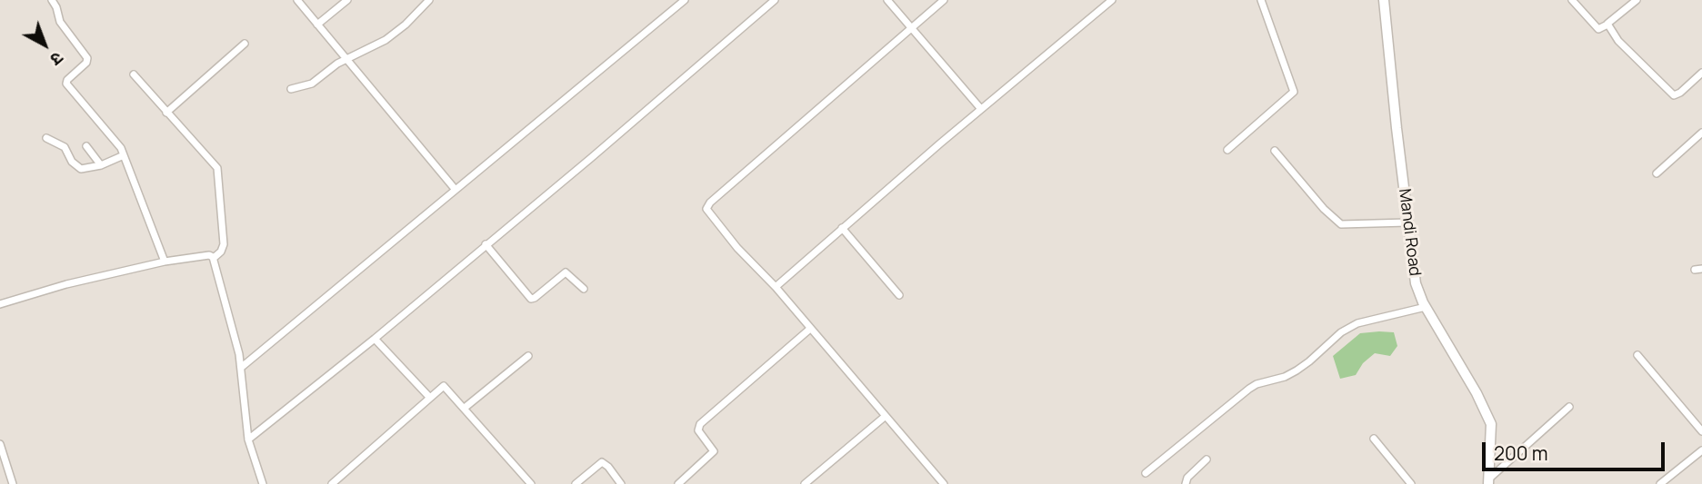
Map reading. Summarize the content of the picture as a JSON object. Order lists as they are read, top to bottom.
{
  "streets": {
    "street": ["Mandi Road"]
  },
  "scale_bar": "200 m",
  "north": "bottom right"
}
